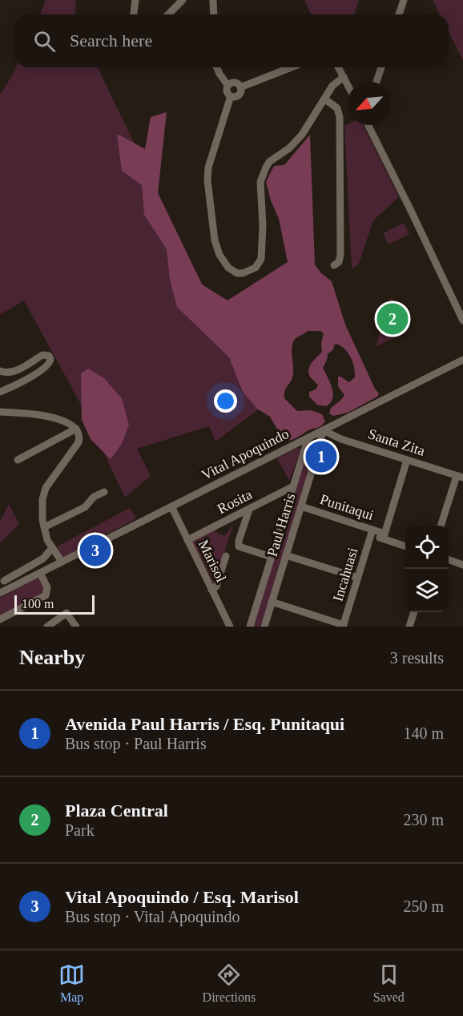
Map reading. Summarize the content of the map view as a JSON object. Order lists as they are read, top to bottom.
{
  "streets": {
    "street": [
      "Santa Zita",
      "Vital Apoquindo",
      "Rosita",
      "Punitaqui",
      "Paul Harris",
      "Marisol",
      "Incahuasi"
    ]
  },
  "crossings": [
    ["Santa Zita", "Vital Apoquindo"],
    ["Santa Zita", "Paul Harris"],
    ["Vital Apoquindo", "Paul Harris"],
    ["Vital Apoquindo", "Marisol"],
    ["Rosita", "Paul Harris"],
    ["Rosita", "Marisol"],
    ["Punitaqui", "Paul Harris"],
    ["Punitaqui", "Incahuasi"]
  ],
  "scale_bar": "100 m",
  "north": "bottom left",
  "page": {
    "search": "Search here",
    "pins": ["2", "1", "3"],
    "scale": "100 m",
    "heading": ["Nearby", "3 results"],
    "list": [
      {
        "mark": "1",
        "name": "Avenida Paul Harris / Esq. Punitaqui",
        "note": "Bus stop · Paul Harris",
        "value": "140 m"
      },
      {
        "mark": "2",
        "name": "Plaza Central",
        "note": "Park",
        "value": "230 m"
      },
      {
        "mark": "3",
        "name": "Vital Apoquindo / Esq. Marisol",
        "note": "Bus stop · Vital Apoquindo",
        "value": "250 m"
      }
    ],
    "nav": ["Map", "Directions", "Saved"]
  }
}
